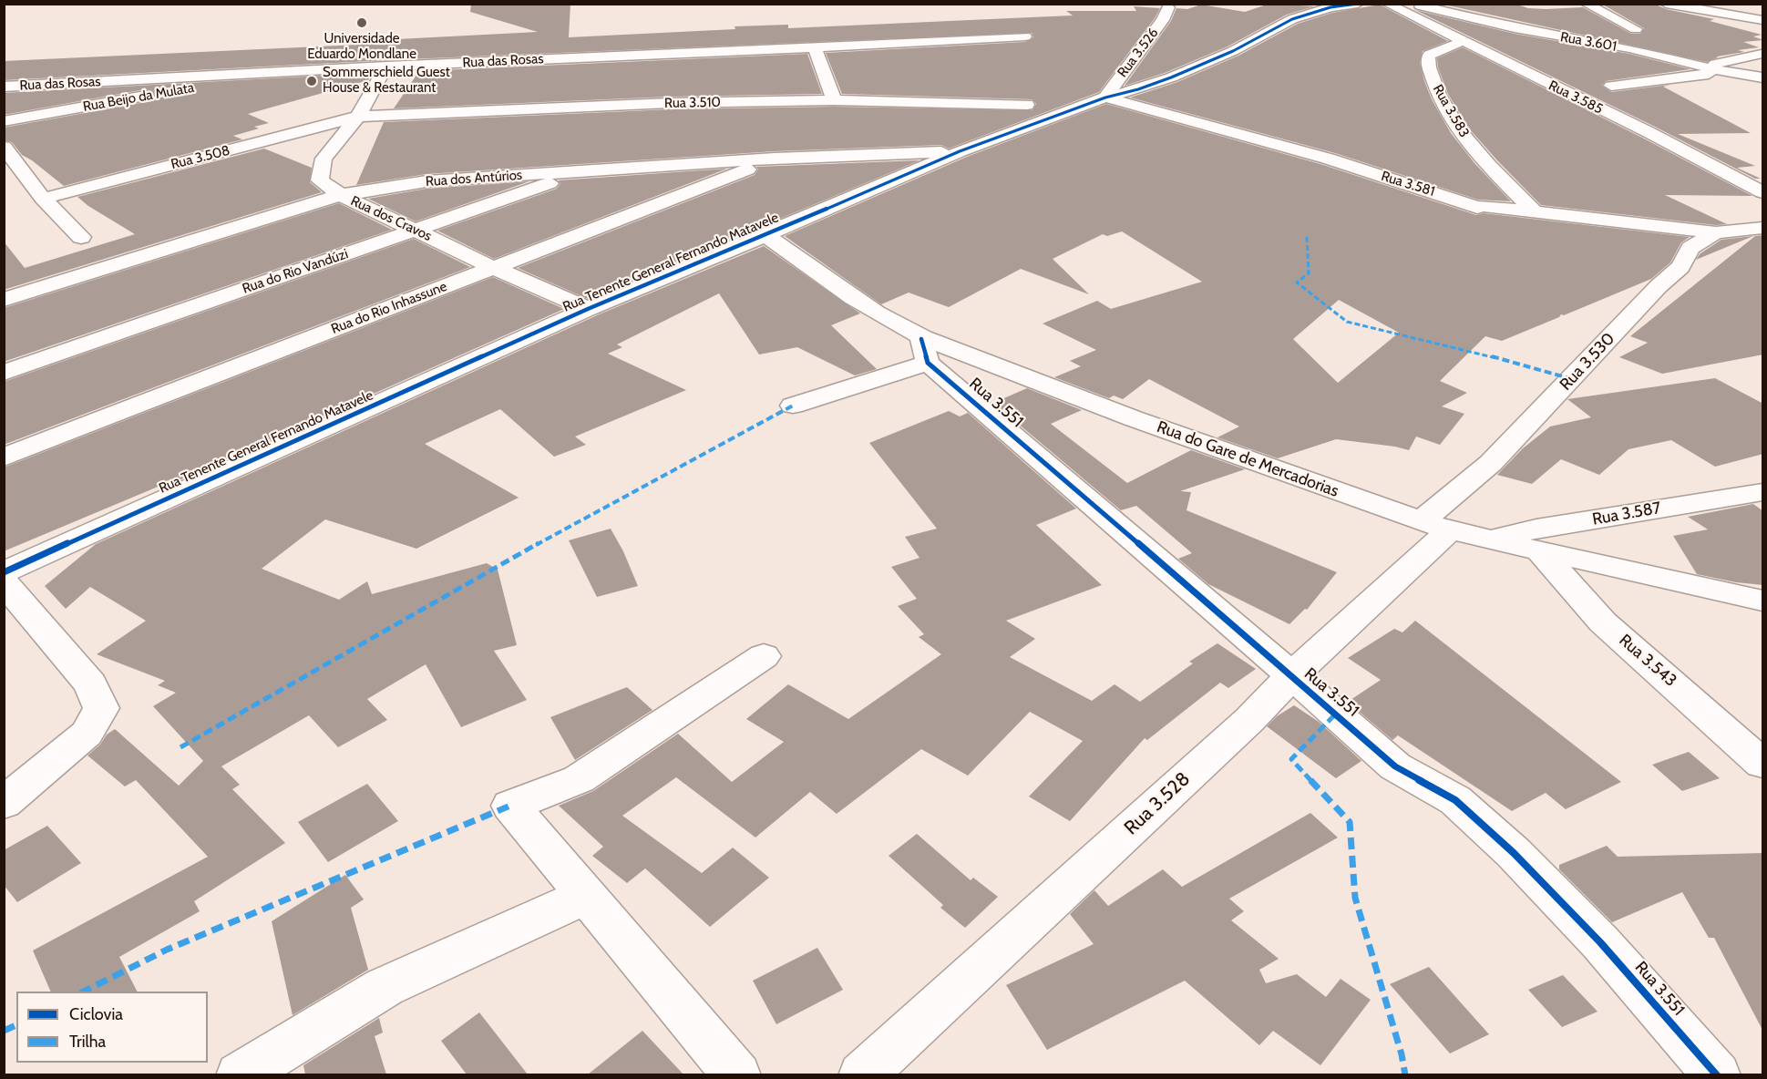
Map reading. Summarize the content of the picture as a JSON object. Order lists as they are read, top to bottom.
{
  "streets": {
    "street": [
      "Rua 3.601",
      "Rua 3.526",
      "Rua das Rosas",
      "Rua Beijo da Mulata",
      "Rua 3.585",
      "Rua 3.510",
      "Rua 3.583",
      "Rua 3.508",
      "Rua dos Antúrios",
      "Rua 3.581",
      "Rua dos Cravos",
      "Rua Tenente General Fernando Matavele",
      "Rua do Rio Vandúzi",
      "Rua do Rio Inhassune",
      "Rua 3.530",
      "Rua 3.551",
      "Rua do Gare de Mercadorias",
      "Rua 3.587",
      "Rua 3.543",
      "Rua 3.528"
    ]
  },
  "crossings": [
    ["Rua 3.526", "Rua 3.581"],
    ["Rua 3.526", "Rua Tenente General Fernando Matavele"],
    ["Rua das Rosas", "Rua Beijo da Mulata"],
    ["Rua das Rosas", "Rua dos Cravos"],
    ["Rua 3.585", "Rua 3.583"],
    ["Rua 3.510", "Rua 3.508"],
    ["Rua 3.510", "Rua dos Cravos"],
    ["Rua 3.583", "Rua 3.581"],
    ["Rua 3.508", "Rua dos Cravos"],
    ["Rua dos Antúrios", "Rua dos Cravos"],
    ["Rua dos Antúrios", "Rua Tenente General Fernando Matavele"],
    ["Rua dos Antúrios", "Rua do Rio Vandúzi"],
    ["Rua dos Antúrios", "Rua do Rio Inhassune"],
    ["Rua 3.581", "Rua Tenente General Fernando Matavele"],
    ["Rua 3.581", "Rua 3.530"],
    ["Rua dos Cravos", "Rua Tenente General Fernando Matavele"],
    ["Rua dos Cravos", "Rua do Rio Vandúzi"],
    ["Rua dos Cravos", "Rua do Rio Inhassune"],
    ["Rua Tenente General Fernando Matavele", "Rua do Gare de Mercadorias"],
    ["Rua 3.530", "Rua do Gare de Mercadorias"],
    ["Rua 3.530", "Rua 3.528"],
    ["Rua 3.551", "Rua do Gare de Mercadorias"],
    ["Rua 3.551", "Rua 3.528"],
    ["Rua do Gare de Mercadorias", "Rua 3.587"],
    ["Rua do Gare de Mercadorias", "Rua 3.543"],
    ["Rua do Gare de Mercadorias", "Rua 3.528"]
  ],
  "places": ["Universidade Eduardo Mondlane", "Sommerschield Guest House & Restaurant"],
  "legend": ["Ciclovia", "Trilha"]
}
